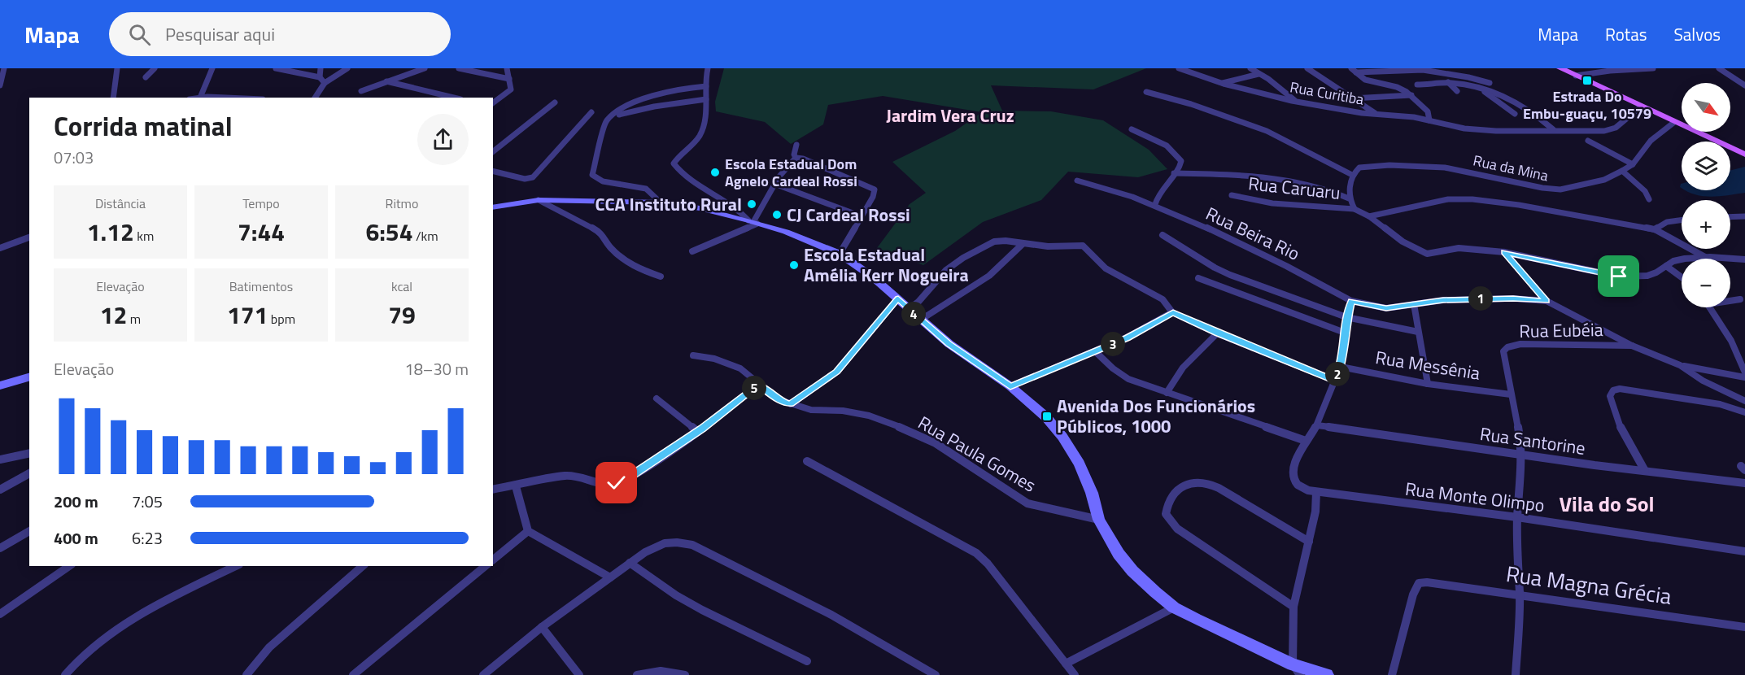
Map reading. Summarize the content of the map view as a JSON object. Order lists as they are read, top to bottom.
{
  "streets": {
    "street": [
      "Rua Curitiba",
      "Rua da Mina",
      "Rua Caruaru",
      "Rua Beira Rio",
      "Rua Eubéia",
      "Rua Messênia",
      "Rua Santorine",
      "Rua Paula Gomes",
      "Rua Monte Olimpo",
      "Rua Magna Grécia"
    ]
  },
  "crossings": [
    ["Rua Eubéia", "Rua Messênia"],
    ["Rua Eubéia", "Rua Santorine"],
    ["Rua Eubéia", "Rua Monte Olimpo"],
    ["Rua Eubéia", "Rua Magna Grécia"]
  ],
  "districts": ["Jardim Vera Cruz", "Vila do Sol"],
  "places": {
    "transit": ["Estrada Do Embu-guaçu, 10579", "Avenida Dos Funcionários Públicos, 1000"],
    "other": [
      "Escola Estadual Dom Agnelo Cardeal Rossi",
      "CCA Instituto Rural",
      "CJ Cardeal Rossi",
      "Escola Estadual Amélia Kerr Nogueira"
    ]
  },
  "north": "bottom right",
  "page": {
    "header": "Mapa",
    "search": "Pesquisar aqui",
    "nav": ["Mapa", "Rotas", "Salvos"],
    "map_buttons": ["+", "−"],
    "heading": ["Corrida matinal", "07:03"],
    "stats": [
      ["Distância", "1.12 km"],
      ["Tempo", "7:44"],
      ["Ritmo", "6:54 /km"],
      ["Elevação", "12 m"],
      ["Batimentos", "171 bpm"],
      ["kcal", "79"]
    ],
    "pins": [
      "1",
      "4",
      "3",
      "2",
      "5"
    ],
    "chart": ["Elevação", "18–30 m"],
    "list": [
      {
        "name": "200 m",
        "note": "7:05"
      },
      {
        "name": "400 m",
        "note": "6:23"
      }
    ]
  }
}
